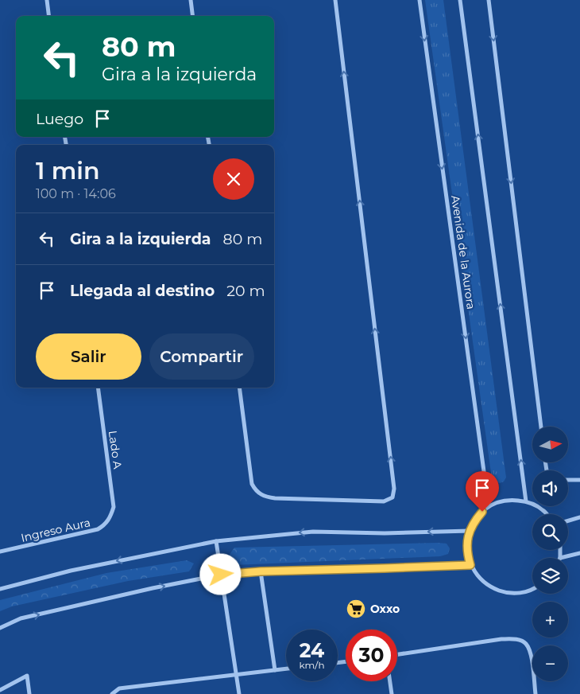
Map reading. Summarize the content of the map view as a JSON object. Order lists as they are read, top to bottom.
{
  "streets": {
    "street": ["Avenida de la Aurora", "Lado A", "Ingreso Aura"]
  },
  "crossings": [
    ["Lado A", "Ingreso Aura"]
  ],
  "one_way": ["Avenida de la Aurora"],
  "places": {
    "supermarket": ["Oxxo"]
  },
  "north": "right",
  "page": {
    "turn": ["80 m", "Gira a la izquierda"],
    "then": "Luego",
    "heading": ["1 min", "100 m · 14:06"],
    "list": [
      {
        "name": "Gira a la izquierda",
        "value": "80 m"
      },
      {
        "name": "Llegada al destino",
        "value": "20 m"
      }
    ],
    "buttons": ["Salir", "Compartir"],
    "map_buttons": ["+", "−"],
    "speed": "24 km/h",
    "limit": "30"
  }
}
